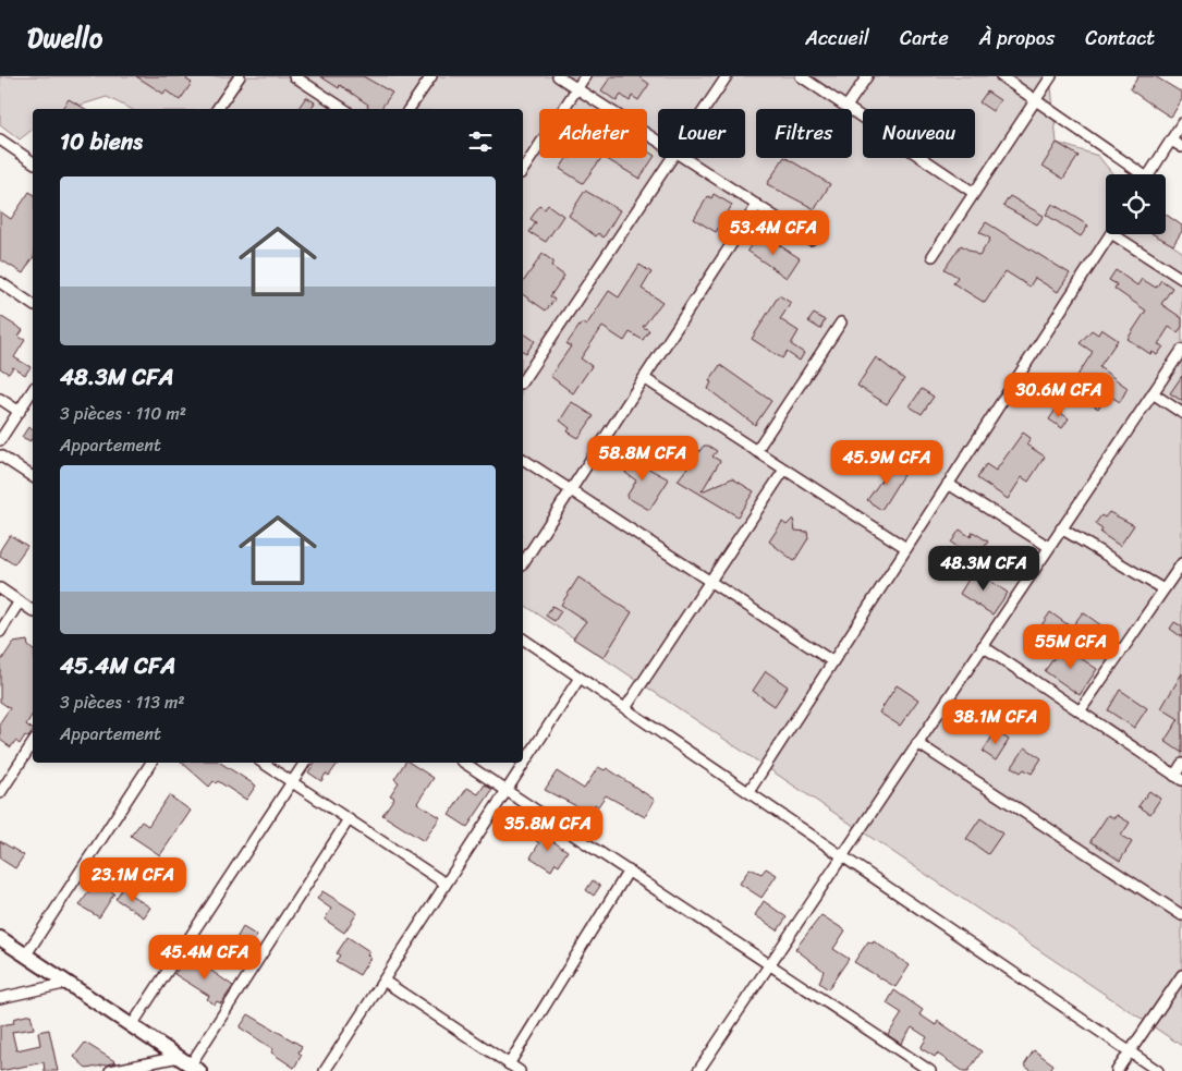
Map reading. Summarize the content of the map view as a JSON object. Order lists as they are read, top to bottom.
{
  "page": {
    "header": "Dwello",
    "nav": [
      "Accueil",
      "Carte",
      "À propos",
      "Contact"
    ],
    "chip": [
      "Acheter",
      "Louer",
      "Filtres",
      "Nouveau"
    ],
    "heading": "10 biens",
    "list": [
      {
        "name": "48.3M CFA",
        "note": "3 pièces · 110 m² · Appartement"
      },
      {
        "name": "45.4M CFA",
        "note": "3 pièces · 113 m² · Appartement"
      }
    ],
    "price": [
      "53.4M CFA",
      "30.6M CFA",
      "58.8M CFA",
      "45.9M CFA",
      "48.3M CFA",
      "55M CFA",
      "38.1M CFA",
      "35.8M CFA",
      "23.1M CFA",
      "45.4M CFA"
    ]
  }
}
